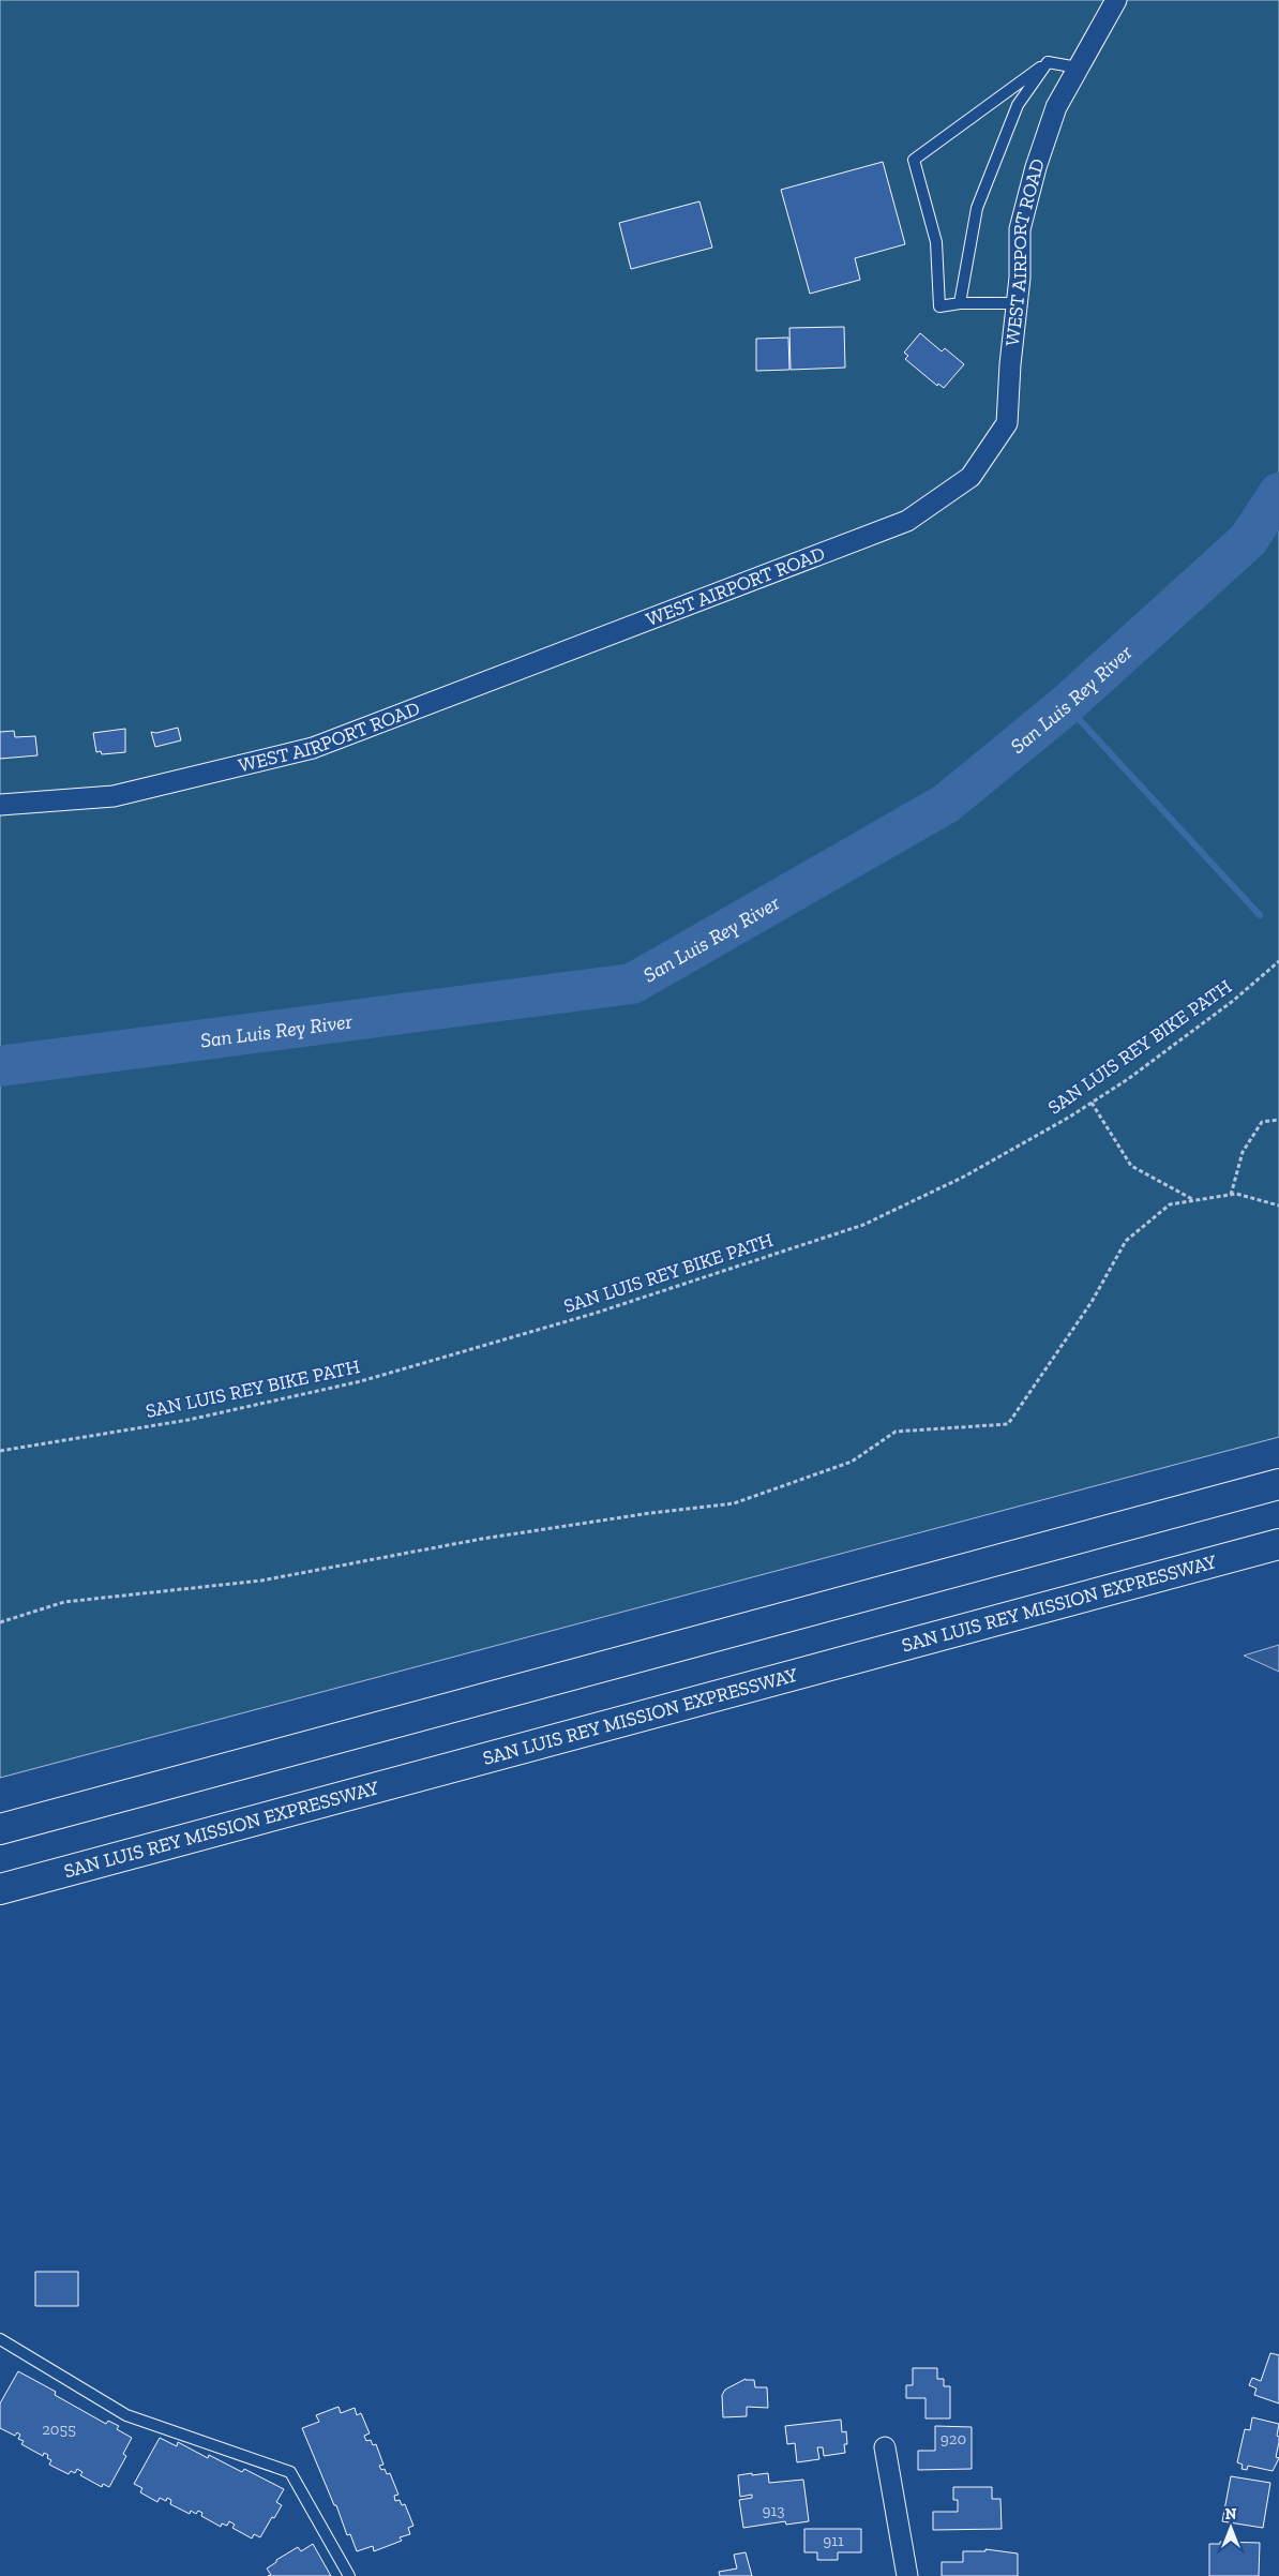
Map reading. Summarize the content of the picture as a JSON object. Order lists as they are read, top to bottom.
{
  "streets": {
    "highway": ["SAN LUIS REY MISSION EXPRESSWAY"],
    "street": ["WEST AIRPORT ROAD"],
    "path": ["SAN LUIS REY BIKE PATH"]
  },
  "water": ["San Luis Rey River"],
  "house_numbers": [
    "2055",
    "920",
    "913",
    "911"
  ],
  "north": "top"
}
